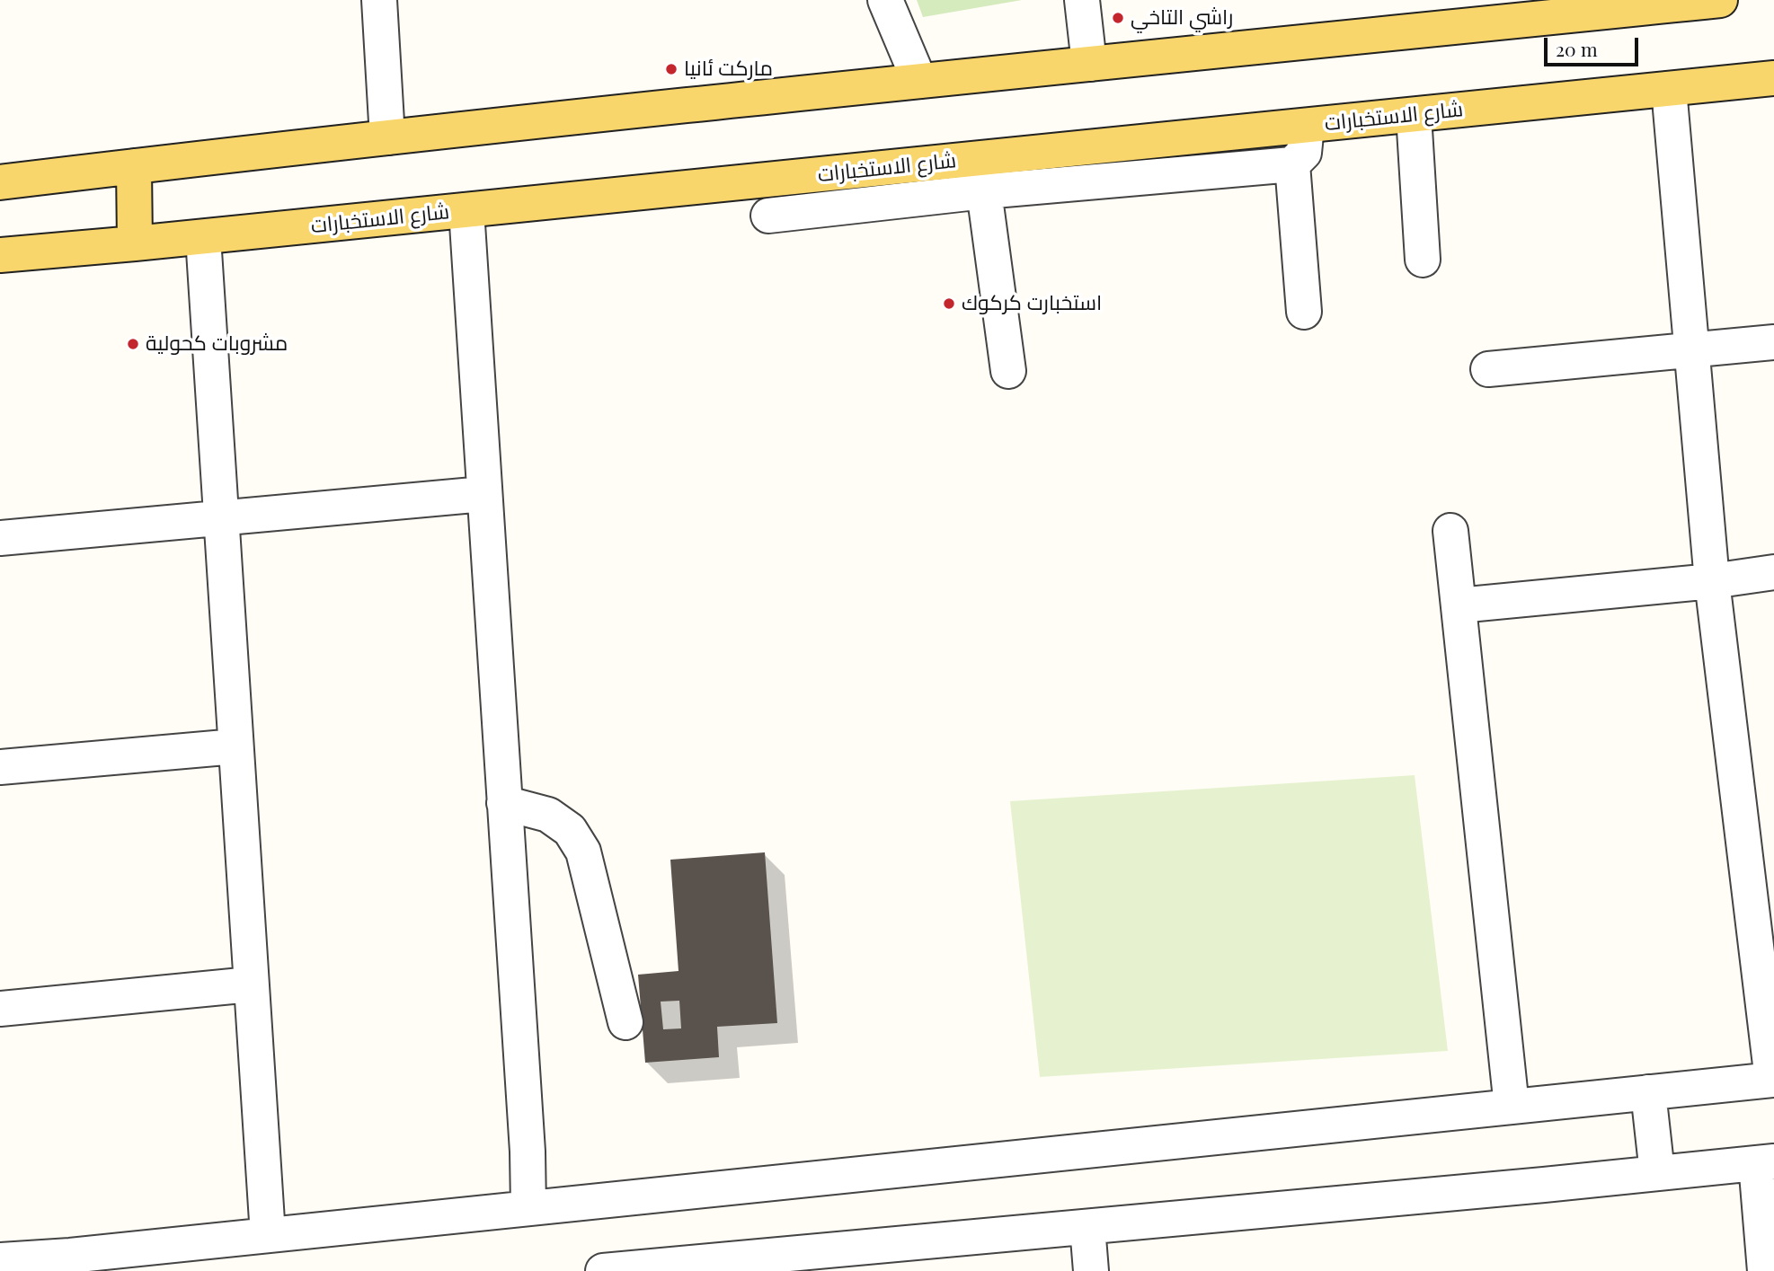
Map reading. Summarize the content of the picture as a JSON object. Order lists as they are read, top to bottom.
{
  "streets": {
    "main road": ["شارع الاستخبارات"]
  },
  "places": [
    "راشي التاخي",
    "ماركت ئانيا",
    "استخبارت كركوك",
    "مشروبات كحولية"
  ],
  "scale_bar": "20 m"
}
